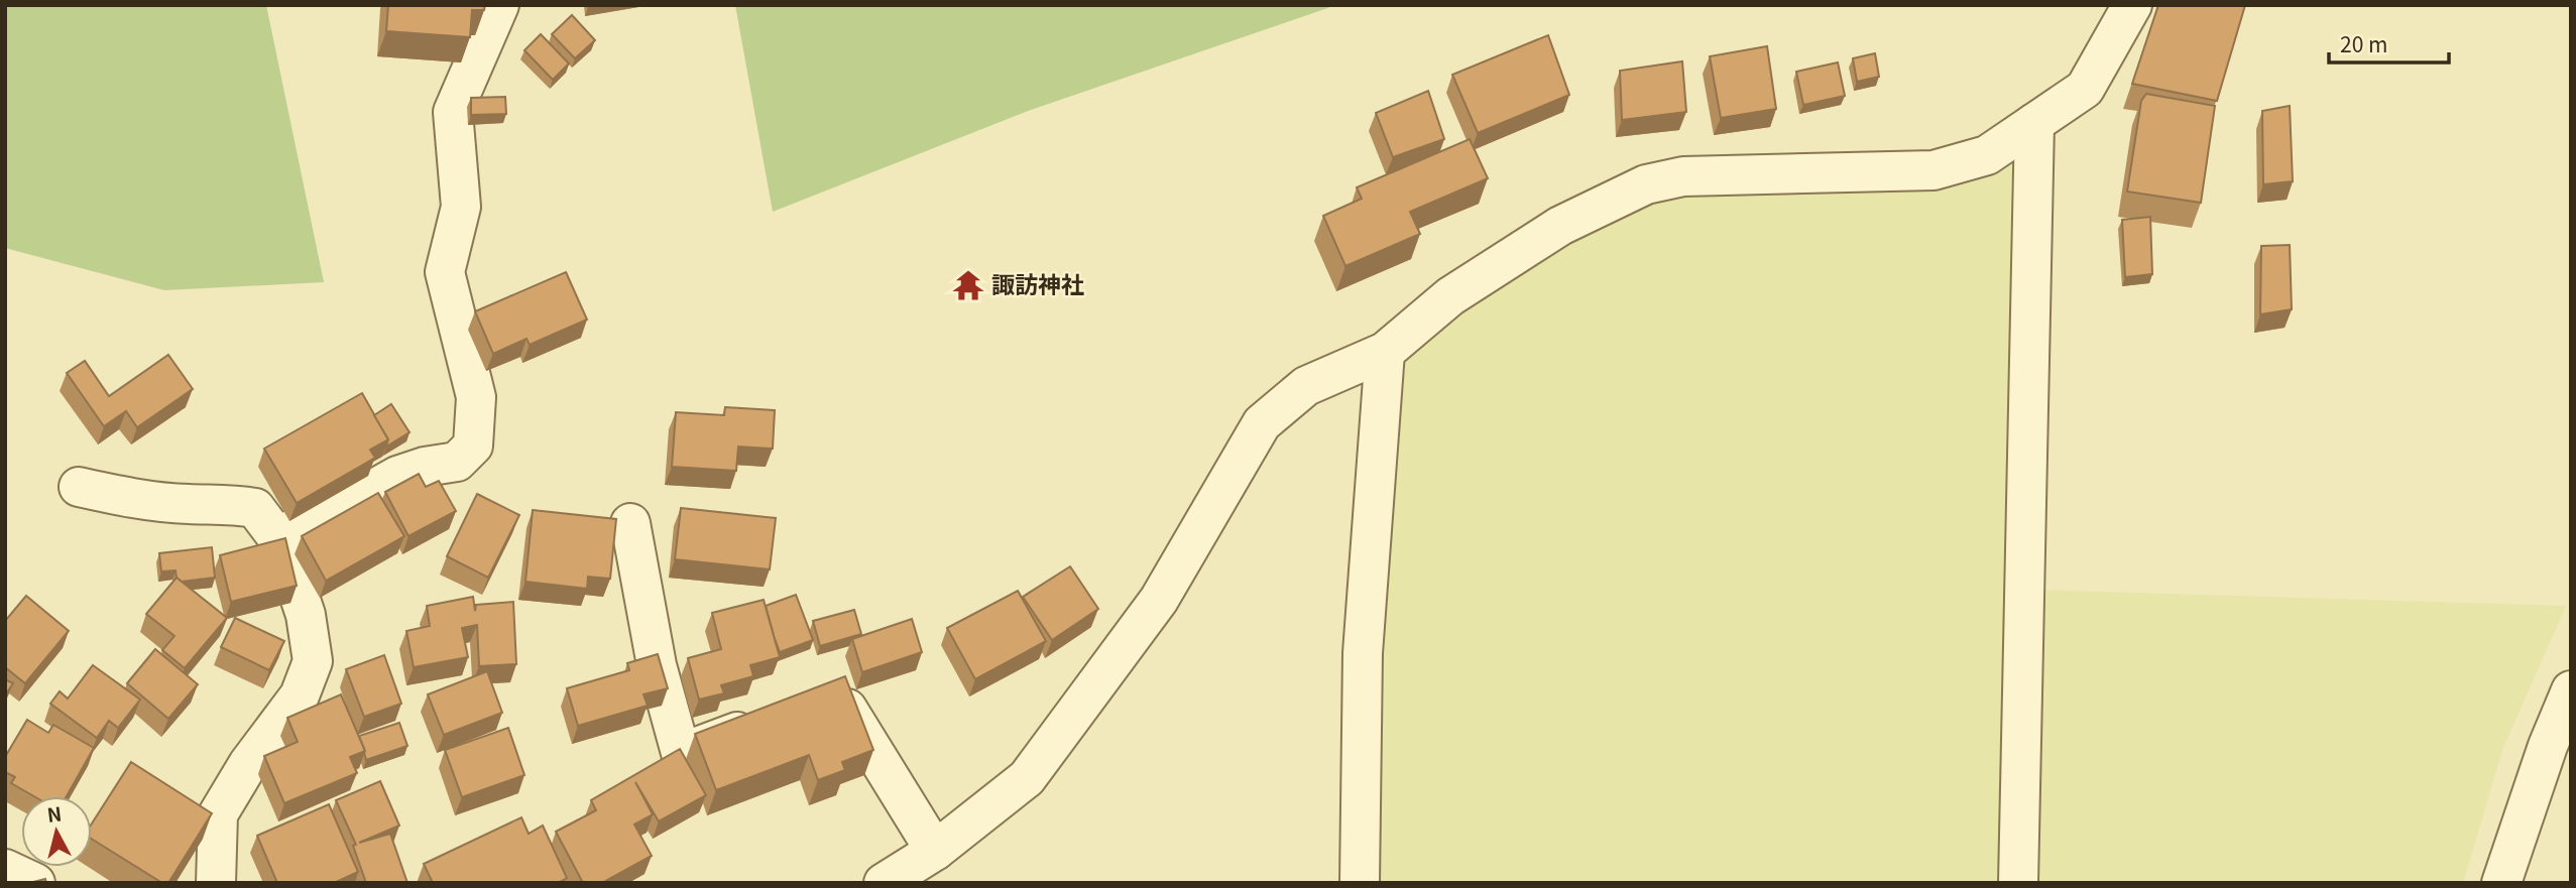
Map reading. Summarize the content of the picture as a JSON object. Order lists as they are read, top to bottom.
{
  "places": {
    "temple": ["諏訪神社"]
  },
  "scale_bar": "20 m",
  "north": "top"
}
